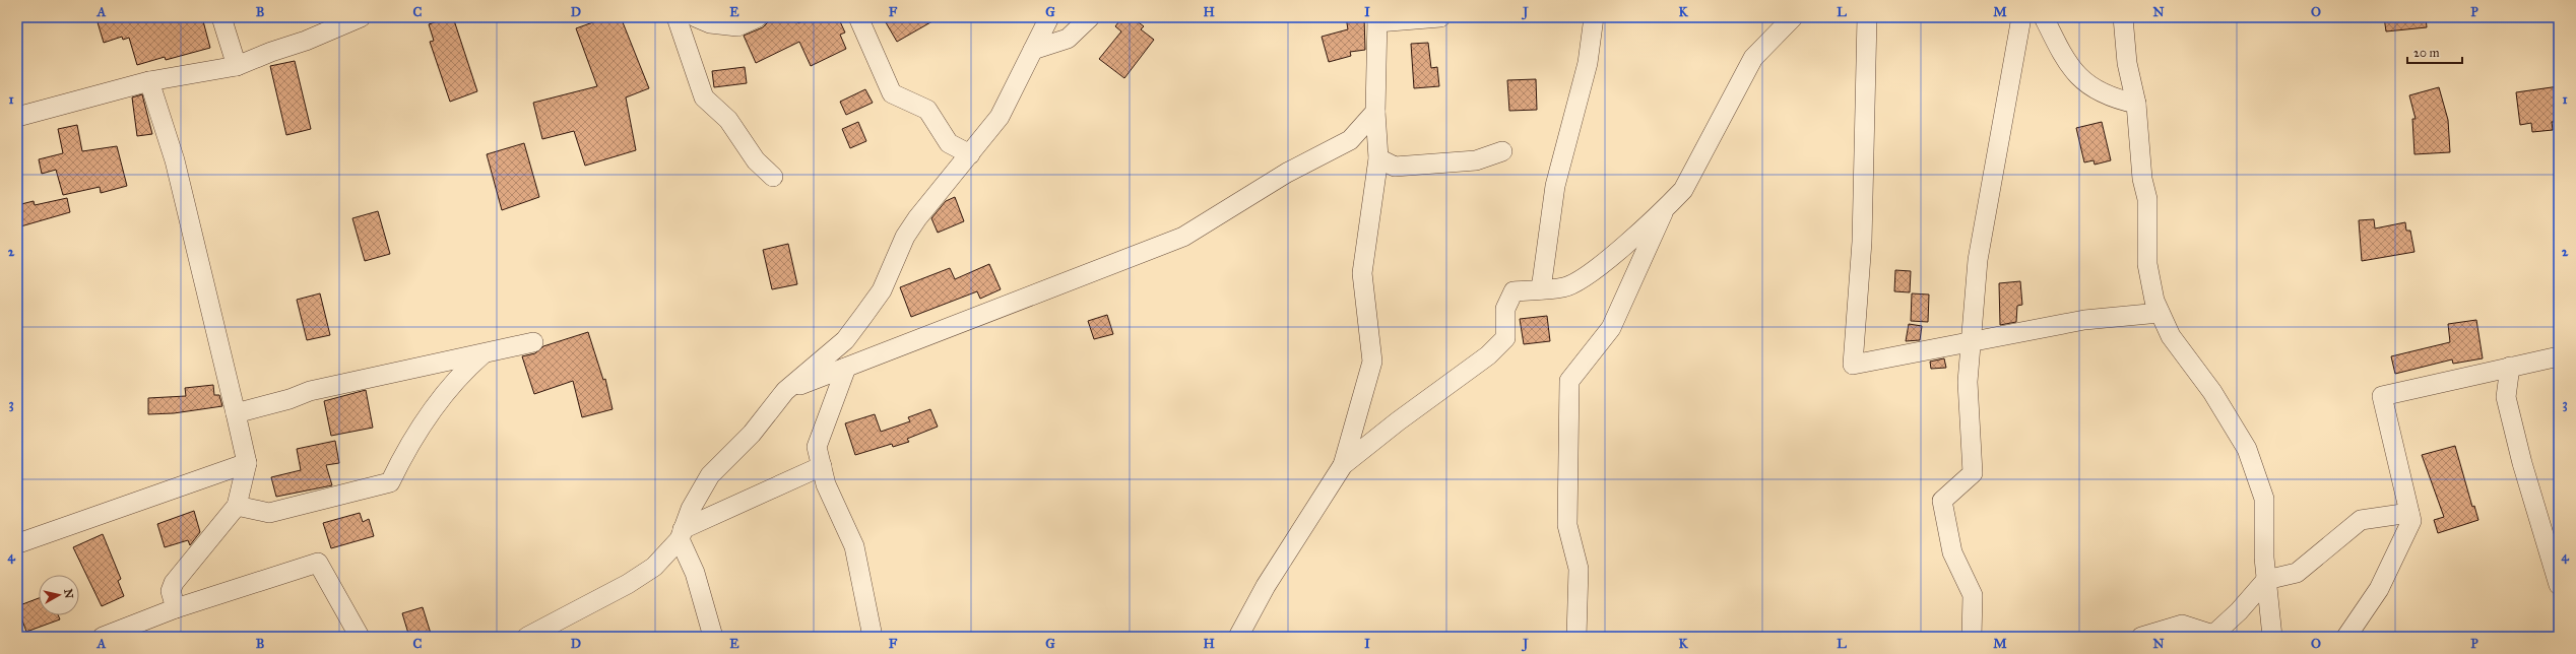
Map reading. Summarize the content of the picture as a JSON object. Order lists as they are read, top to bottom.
{
  "scale_bar": "20 m",
  "north": "right",
  "grid": {
    "columns": [
      "A",
      "B",
      "C",
      "D",
      "E",
      "F",
      "G",
      "H",
      "I",
      "J",
      "K",
      "L",
      "M",
      "N",
      "O",
      "P"
    ],
    "rows": [
      "1",
      "2",
      "3",
      "4"
    ]
  }
}
